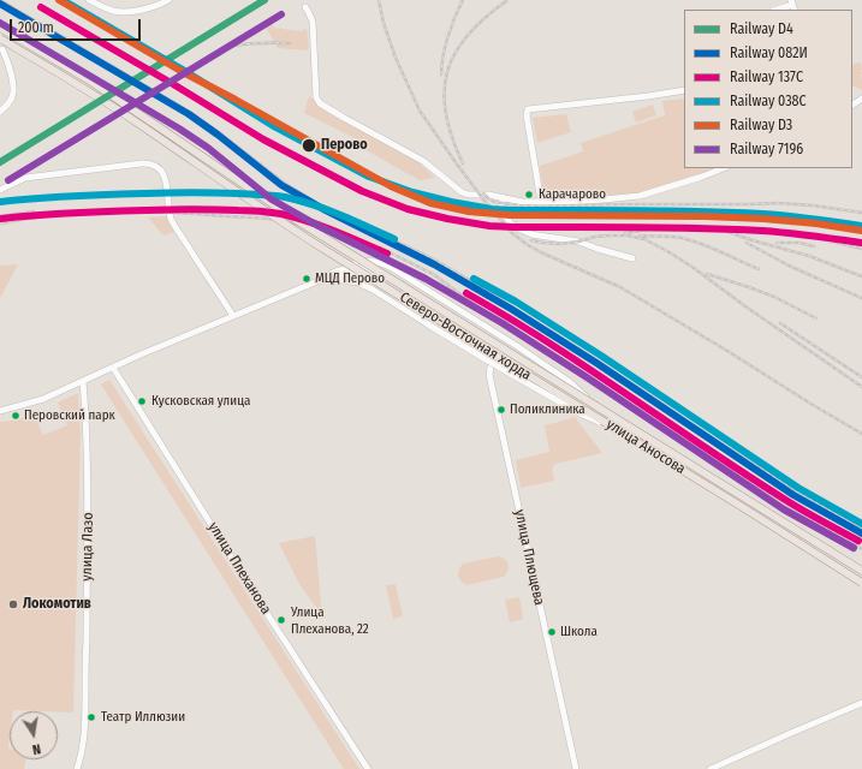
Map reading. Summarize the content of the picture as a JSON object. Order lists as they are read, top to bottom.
{
  "streets": {
    "main road": ["Северо-Восточная хорда"],
    "street": [
      "улица Аносова",
      "улица Лазо",
      "улица Плющева",
      "улица Плеханова"
    ]
  },
  "crossings": [
    ["Северо-Восточная хорда", "улица Аносова"],
    ["улица Аносова", "улица Плющева"]
  ],
  "places": [
    "Перово",
    "Карачарово",
    "МЦД Перово",
    "Кусковская улица",
    "Поликлиника",
    "Перовский парк",
    "Локомотив",
    "Улица Плеханова, 22",
    "Школа",
    "Театр Иллюзии"
  ],
  "lines": [
    "rail line D4",
    "rail line 038С",
    "rail line D3",
    "rail line 082И",
    "rail line 137С",
    "rail line 7196"
  ],
  "legend": [
    "Railway D4",
    "Railway 082И",
    "Railway 137С",
    "Railway 038С",
    "Railway D3",
    "Railway 7196"
  ],
  "scale_bar": "200 m",
  "north": "bottom"
}
